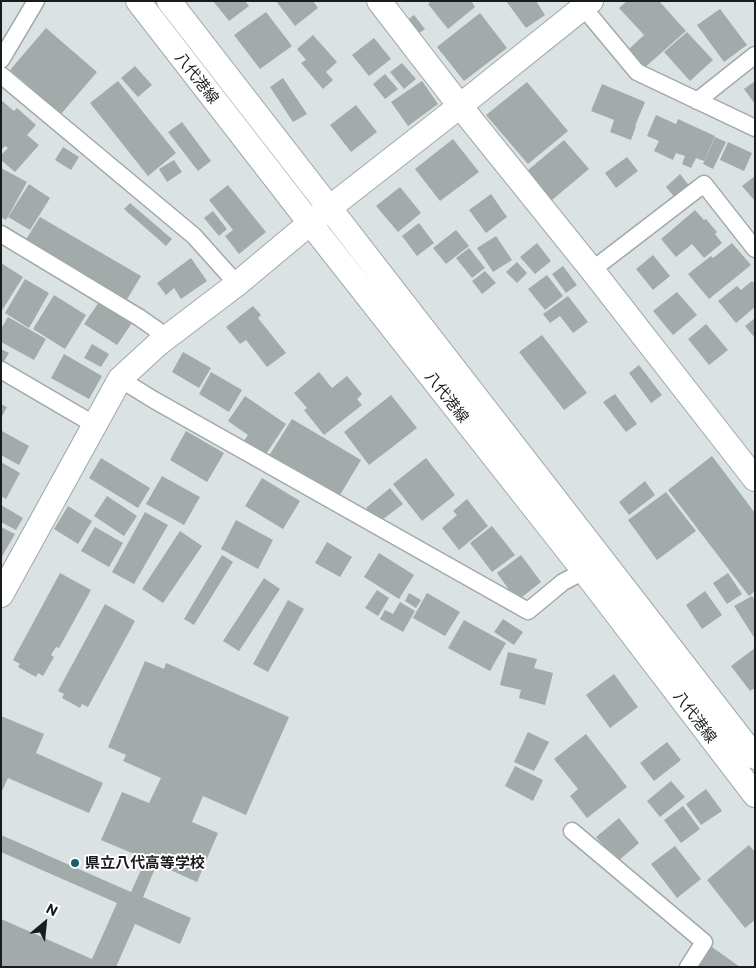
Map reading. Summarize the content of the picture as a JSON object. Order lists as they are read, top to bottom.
{
  "streets": {
    "main road": ["八代港線"]
  },
  "places": ["県立八代高等学校"],
  "north": "top right"
}
